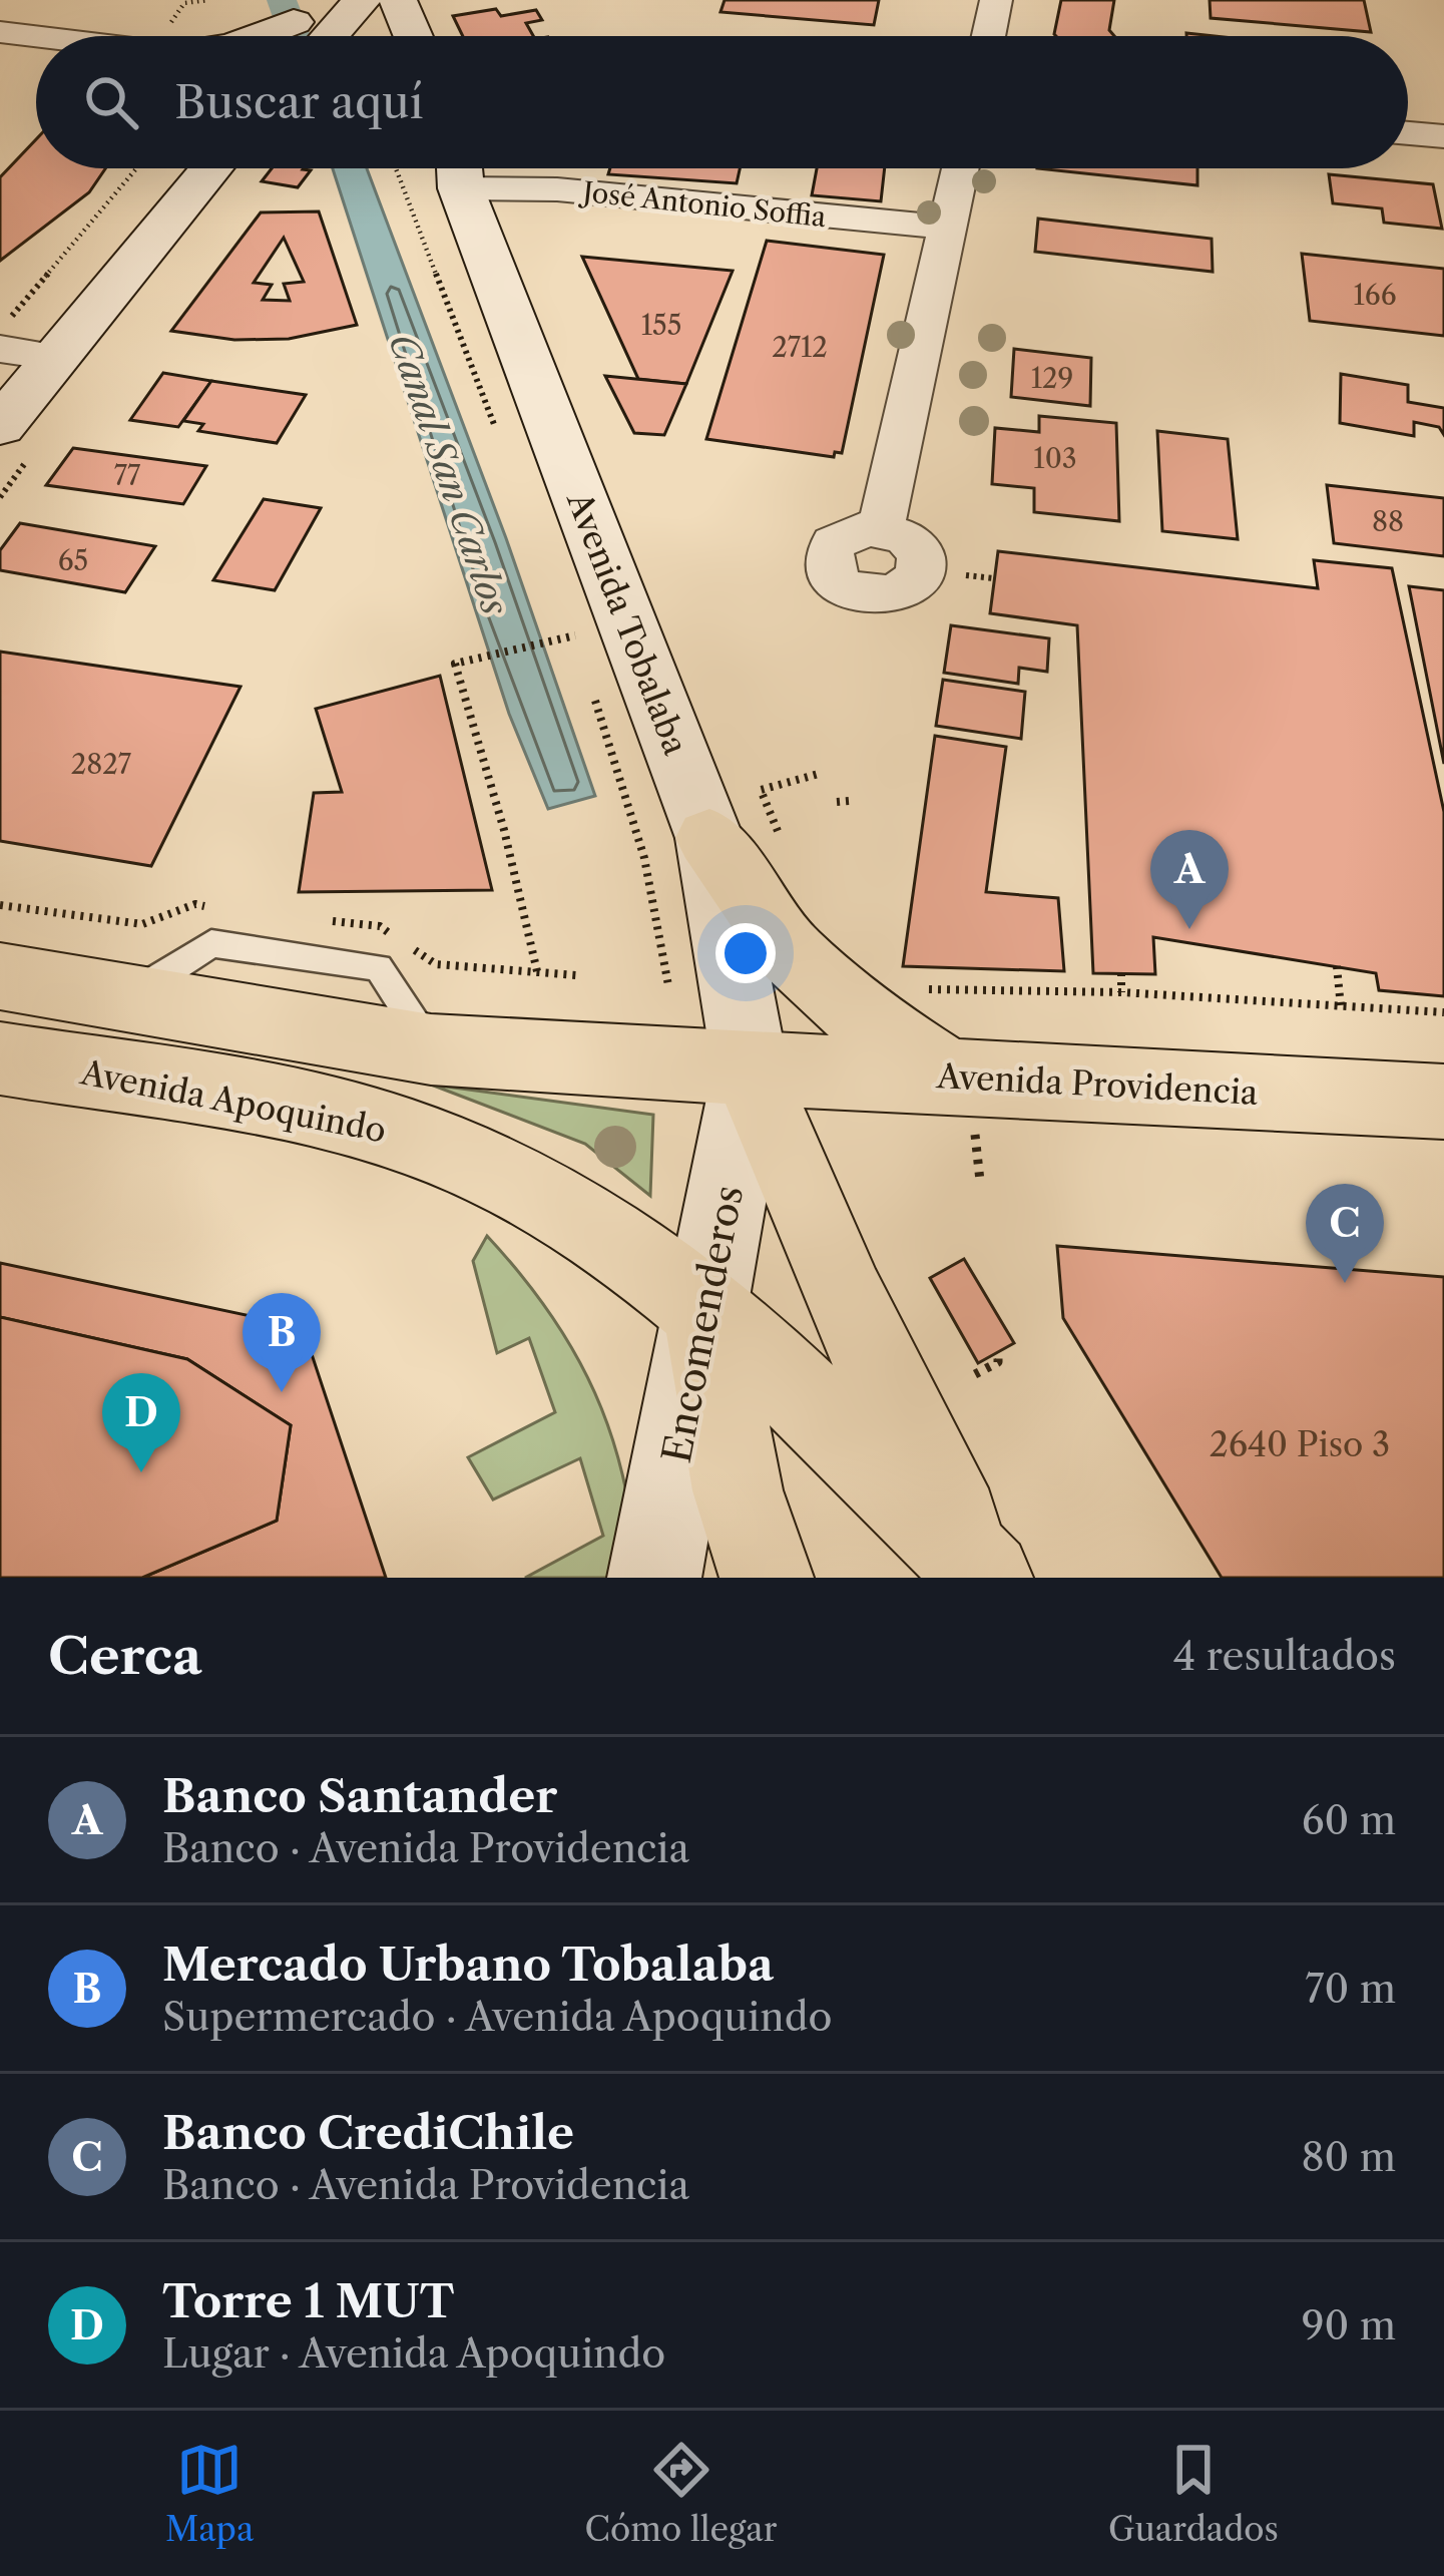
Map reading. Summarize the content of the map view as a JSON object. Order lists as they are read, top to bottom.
{
  "streets": {
    "main road": [
      "Avenida Tobalaba",
      "Avenida Providencia",
      "Avenida Apoquindo",
      "Encomenderos"
    ],
    "street": ["José Antonio Soffia"]
  },
  "crossings": [
    ["Avenida Tobalaba", "Avenida Providencia"],
    ["Avenida Tobalaba", "Encomenderos"],
    ["Avenida Providencia", "Encomenderos"],
    ["Avenida Apoquindo", "Encomenderos"]
  ],
  "water": ["Canal San Carlos"],
  "house_numbers": [
    "166",
    "155",
    "2712",
    "129",
    "103",
    "77",
    "88",
    "65",
    "2827",
    "2640 Piso 3"
  ],
  "page": {
    "search": "Buscar aquí",
    "pins": [
      "A",
      "C",
      "B",
      "D"
    ],
    "heading": ["Cerca", "4 resultados"],
    "list": [
      {
        "mark": "A",
        "name": "Banco Santander",
        "note": "Banco · Avenida Providencia",
        "value": "60 m"
      },
      {
        "mark": "B",
        "name": "Mercado Urbano Tobalaba",
        "note": "Supermercado · Avenida Apoquindo",
        "value": "70 m"
      },
      {
        "mark": "C",
        "name": "Banco CrediChile",
        "note": "Banco · Avenida Providencia",
        "value": "80 m"
      },
      {
        "mark": "D",
        "name": "Torre 1 MUT",
        "note": "Lugar · Avenida Apoquindo",
        "value": "90 m"
      }
    ],
    "nav": ["Mapa", "Cómo llegar", "Guardados"]
  }
}
